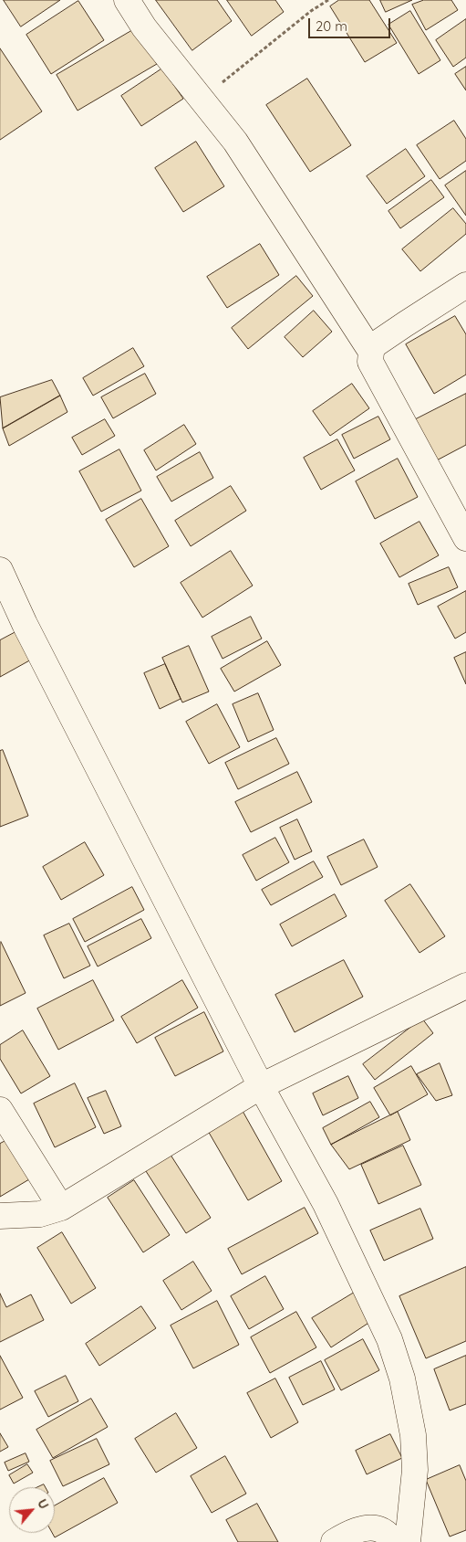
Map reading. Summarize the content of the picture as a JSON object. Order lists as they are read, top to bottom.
{
  "scale_bar": "20 m",
  "north": "top right"
}
